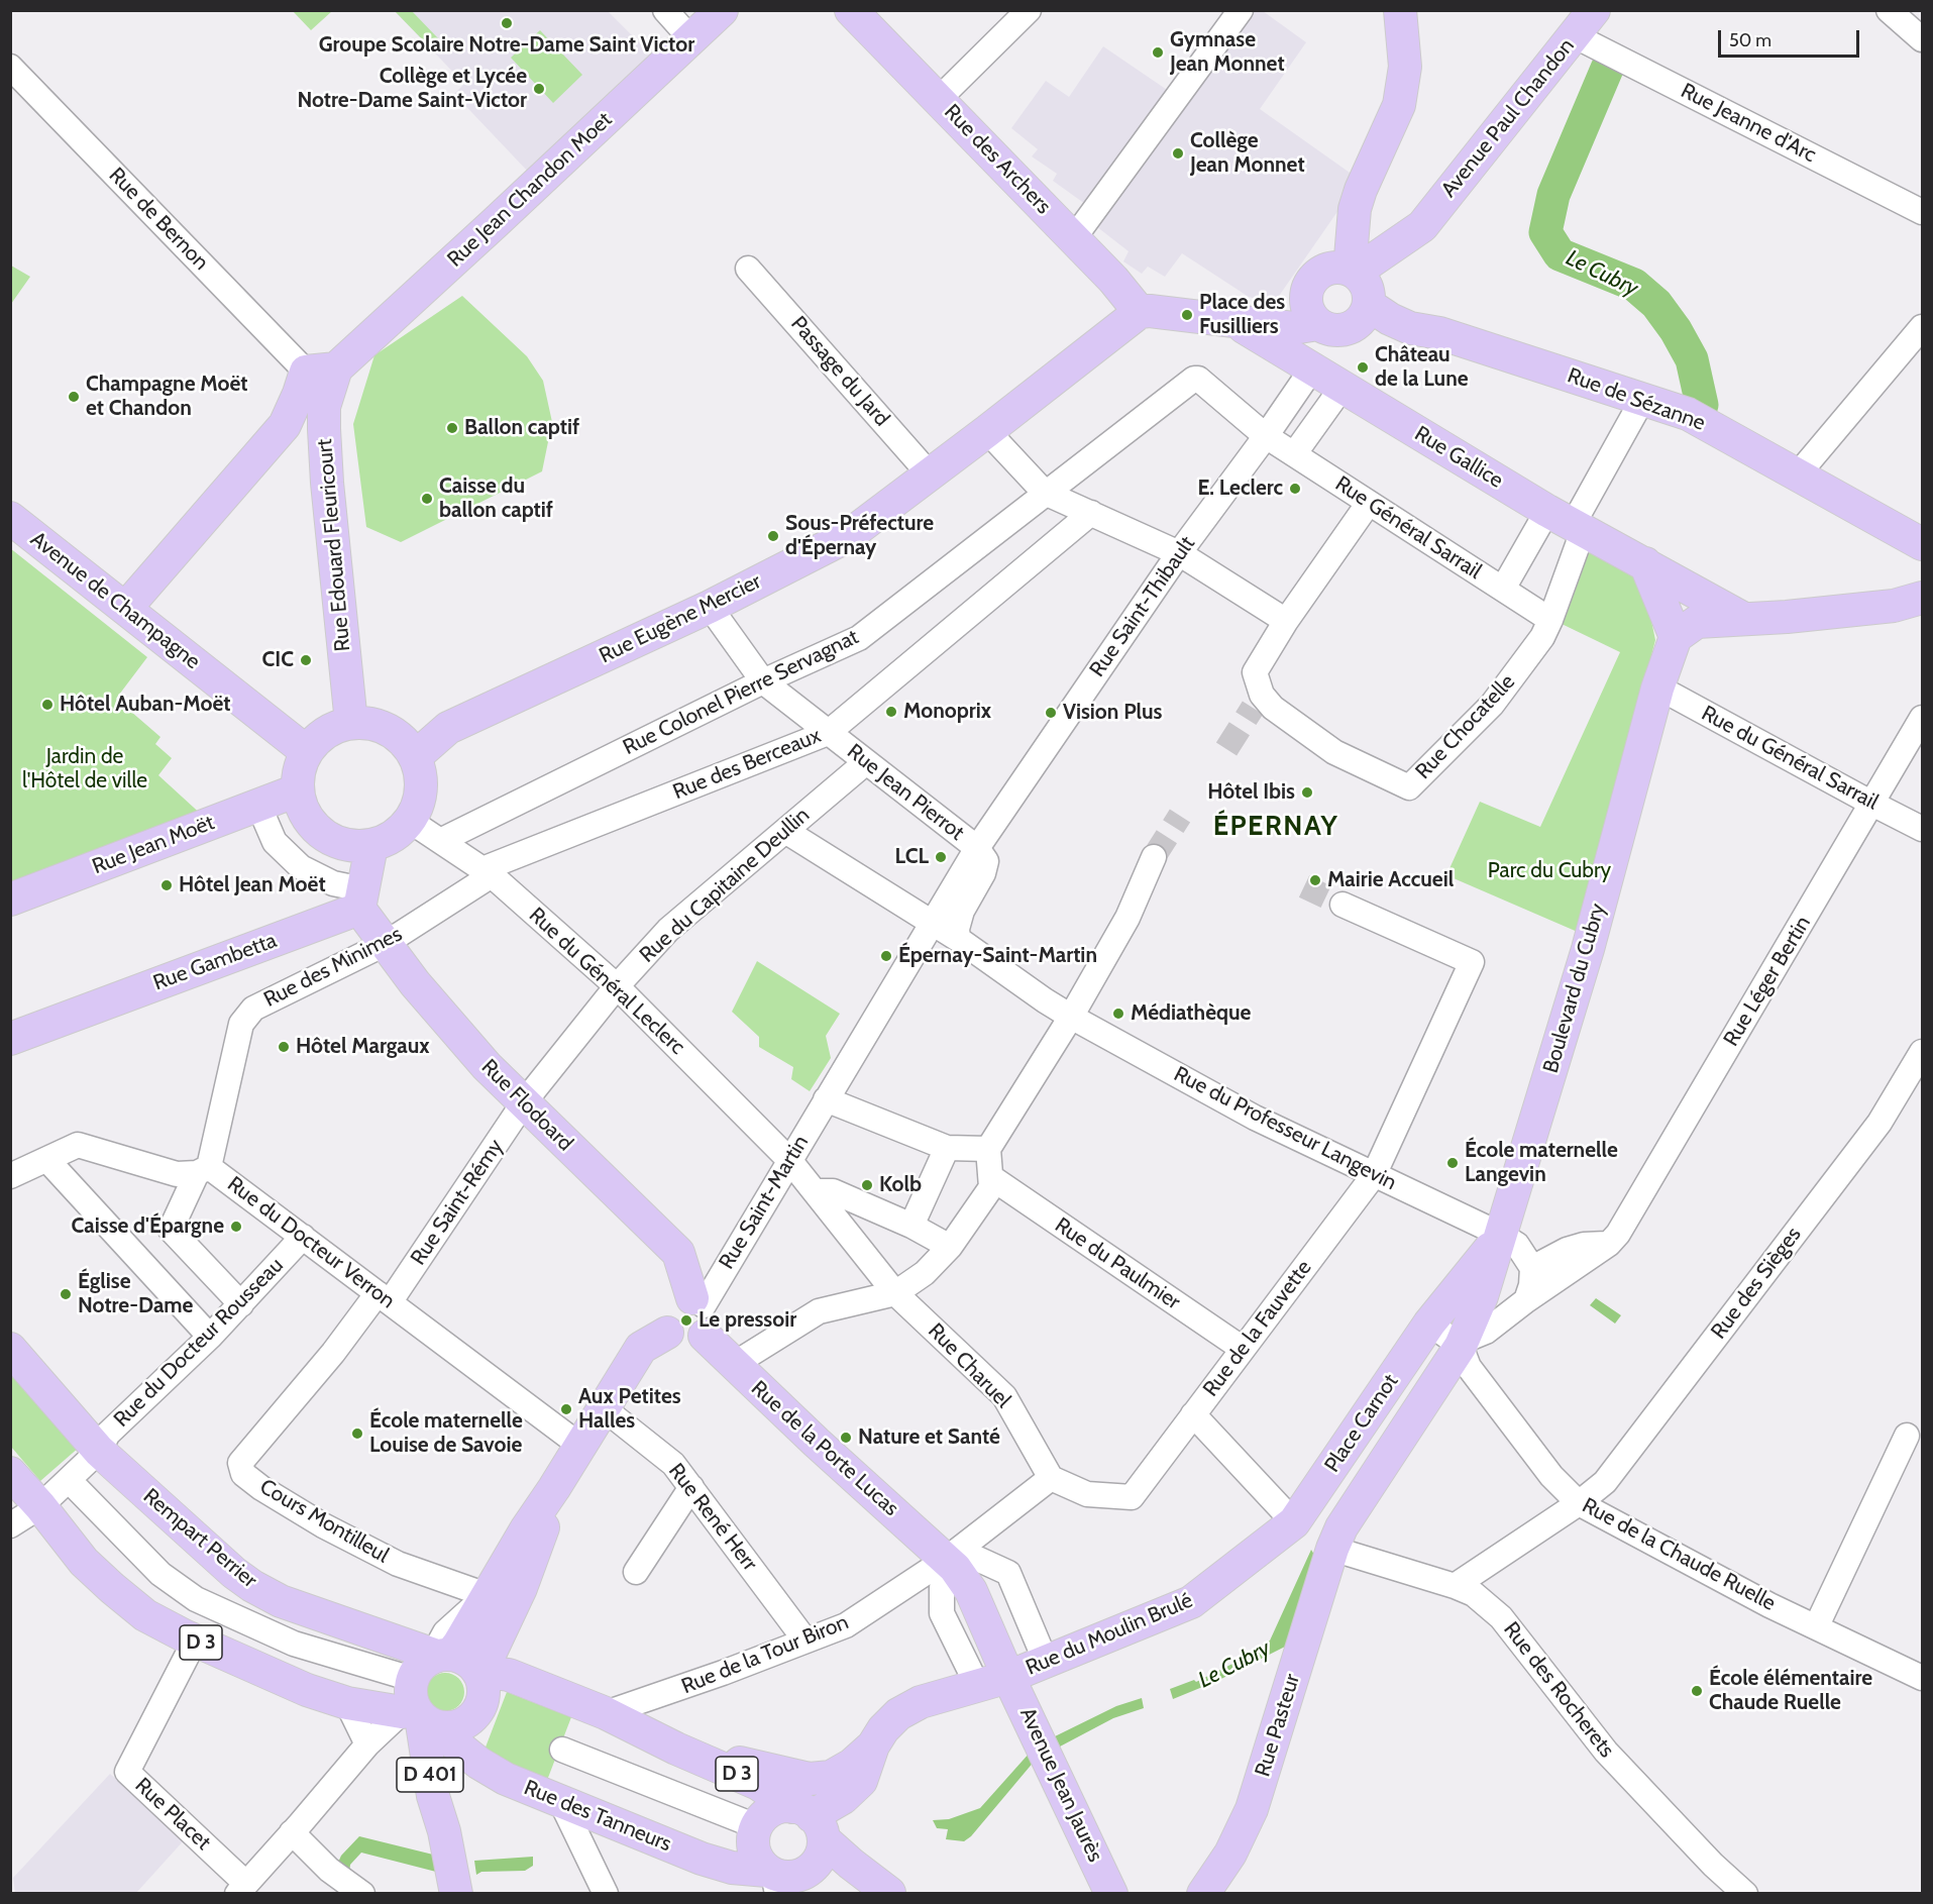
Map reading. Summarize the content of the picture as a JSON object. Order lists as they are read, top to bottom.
{
  "streets": {
    "main road": [
      "Avenue Paul Chandon",
      "Rue des Archers",
      "Rue Jean Chandon Moet",
      "Rue de Sézanne",
      "Rue Gallice",
      "Rue Edouard Fleuricourt",
      "Avenue de Champagne",
      "Rue Eugène Mercier",
      "Rue Jean Moët",
      "Rue Gambetta",
      "Boulevard du Cubry",
      "Rue Flodoard",
      "Place Carnot",
      "Rue de la Porte Lucas",
      "Rempart Perrier",
      "Rue du Moulin Brulé",
      "D 3",
      "Rue Pasteur",
      "D 401",
      "Avenue Jean Jaurès",
      "Rue des Tanneurs"
    ],
    "street": [
      "Rue Jeanne d'Arc",
      "Rue de Bernon",
      "Passage du Jard",
      "Rue Général Sarrail",
      "Rue Saint-Thibault",
      "Rue Colonel Pierre Servagnat",
      "Rue Chocatelle",
      "Rue du Général Sarrail",
      "Rue des Berceaux",
      "Rue Jean Pierrot",
      "Rue du Capitaine Deullin",
      "Rue des Minimes",
      "Rue du Général Leclerc",
      "Rue Léger Bertin",
      "Rue du Professeur Langevin",
      "Rue Saint-Rémy",
      "Rue Saint-Martin",
      "Rue du Docteur Verron",
      "Rue du Paulmier",
      "Rue des Sièges",
      "Rue de la Fauvette",
      "Rue du Docteur Rousseau",
      "Rue Charuel",
      "Rue René Herr",
      "Cours Montilleul",
      "Rue de la Chaude Ruelle",
      "Rue de la Tour Biron",
      "Rue des Rocherets",
      "Rue Placet"
    ]
  },
  "crossings": [
    ["Avenue Paul Chandon", "Rue Jeanne d'Arc"],
    ["Avenue Paul Chandon", "Rue de Sézanne"],
    ["Rue des Archers", "Rue Eugène Mercier"],
    ["Rue Jean Chandon Moet", "Rue de Bernon"],
    ["Rue Jean Chandon Moet", "Rue Edouard Fleuricourt"],
    ["Rue Jean Chandon Moet", "Avenue de Champagne"],
    ["Rue de Bernon", "Rue Edouard Fleuricourt"],
    ["Passage du Jard", "Rue Eugène Mercier"],
    ["Rue Gallice", "Rue Saint-Thibault"],
    ["Rue Gallice", "Rue Chocatelle"],
    ["Rue Général Sarrail", "Rue Saint-Thibault"],
    ["Rue Général Sarrail", "Rue Colonel Pierre Servagnat"],
    ["Rue Général Sarrail", "Rue Chocatelle"],
    ["Rue Edouard Fleuricourt", "Avenue de Champagne"],
    ["Rue Edouard Fleuricourt", "Rue Eugène Mercier"],
    ["Rue Edouard Fleuricourt", "Rue Jean Moët"],
    ["Rue Edouard Fleuricourt", "Rue du Général Leclerc"],
    ["Avenue de Champagne", "Rue Eugène Mercier"],
    ["Avenue de Champagne", "Rue Jean Moët"],
    ["Avenue de Champagne", "Rue du Général Leclerc"],
    ["Rue Saint-Thibault", "Rue Colonel Pierre Servagnat"],
    ["Rue Saint-Thibault", "Rue Jean Pierrot"],
    ["Rue Saint-Thibault", "Rue du Professeur Langevin"],
    ["Rue Saint-Thibault", "Rue Saint-Martin"],
    ["Rue Eugène Mercier", "Rue Jean Pierrot"],
    ["Rue Eugène Mercier", "Rue Jean Moët"],
    ["Rue Eugène Mercier", "Rue du Général Leclerc"],
    ["Rue Colonel Pierre Servagnat", "Rue Jean Pierrot"],
    ["Rue Colonel Pierre Servagnat", "Rue du Général Leclerc"],
    ["Rue du Général Sarrail", "Rue Léger Bertin"],
    ["Rue du Général Sarrail", "Boulevard du Cubry"],
    ["Rue des Berceaux", "Rue Jean Pierrot"],
    ["Rue des Berceaux", "Rue des Minimes"],
    ["Rue des Berceaux", "Rue du Général Leclerc"],
    ["Rue Jean Pierrot", "Rue du Capitaine Deullin"],
    ["Rue Jean Moët", "Rue du Général Leclerc"],
    ["Rue du Capitaine Deullin", "Rue du Général Leclerc"],
    ["Rue du Capitaine Deullin", "Rue Flodoard"],
    ["Rue du Capitaine Deullin", "Rue du Professeur Langevin"],
    ["Rue du Capitaine Deullin", "Rue Saint-Rémy"],
    ["Rue Gambetta", "Rue Flodoard"],
    ["Rue des Minimes", "Rue du Général Leclerc"],
    ["Rue des Minimes", "Rue Flodoard"],
    ["Rue des Minimes", "Rue du Docteur Verron"],
    ["Rue des Minimes", "Rue du Docteur Rousseau"],
    ["Rue du Général Leclerc", "Rue Saint-Martin"],
    ["Rue du Général Leclerc", "Rue Charuel"],
    ["Boulevard du Cubry", "Rue du Professeur Langevin"],
    ["Boulevard du Cubry", "Place Carnot"],
    ["Rue Flodoard", "Rue Saint-Rémy"],
    ["Rue Flodoard", "Rue Saint-Martin"],
    ["Rue Flodoard", "Rue de la Porte Lucas"],
    ["Rue du Professeur Langevin", "Rue Saint-Martin"],
    ["Rue du Professeur Langevin", "Rue de la Fauvette"],
    ["Rue du Professeur Langevin", "Place Carnot"],
    ["Rue Saint-Rémy", "Rue du Docteur Verron"],
    ["Rue Saint-Rémy", "Cours Montilleul"],
    ["Rue Saint-Martin", "Rue de la Porte Lucas"],
    ["Rue du Docteur Verron", "Rue du Docteur Rousseau"],
    ["Rue du Docteur Verron", "Cours Montilleul"],
    ["Rue du Paulmier", "Rue de la Fauvette"],
    ["Rue des Sièges", "Rue de la Chaude Ruelle"],
    ["Rue des Sièges", "Rue des Rocherets"],
    ["Rue de la Fauvette", "Rue Charuel"],
    ["Rue du Docteur Rousseau", "Rempart Perrier"],
    ["Rue du Docteur Rousseau", "D 3"],
    ["Place Carnot", "Rue de la Chaude Ruelle"],
    ["Place Carnot", "Rue du Moulin Brulé"],
    ["Place Carnot", "Rue des Rocherets"],
    ["Place Carnot", "Rue Pasteur"],
    ["Rue de la Porte Lucas", "Rue du Moulin Brulé"],
    ["Rue de la Porte Lucas", "Rue de la Tour Biron"],
    ["Rue de la Porte Lucas", "Avenue Jean Jaurès"],
    ["Rue René Herr", "Rue de la Tour Biron"],
    ["Rempart Perrier", "D 3"],
    ["Rempart Perrier", "D 401"],
    ["Rempart Perrier", "Rue des Tanneurs"],
    ["Rue du Moulin Brulé", "Avenue Jean Jaurès"],
    ["D 3", "Rue de la Tour Biron"],
    ["D 3", "D 401"],
    ["D 3", "Rue Placet"],
    ["D 3", "Rue des Tanneurs"],
    ["Rue des Rocherets", "Rue Pasteur"],
    ["D 401", "Rue des Tanneurs"]
  ],
  "districts": ["ÉPERNAY"],
  "water": ["Le Cubry"],
  "parks": ["Jardin de l'Hôtel de ville", "Parc du Cubry"],
  "places": [
    "Groupe Scolaire Notre-Dame Saint Victor",
    "Gymnase Jean Monnet",
    "Collège et Lycée Notre-Dame Saint-Victor",
    "Collège Jean Monnet",
    "Place des Fusilliers",
    "Château de la Lune",
    "Champagne Moët et Chandon",
    "Ballon captif",
    "E. Leclerc",
    "Caisse du ballon captif",
    "Sous-Préfecture d'Épernay",
    "CIC",
    "Hôtel Auban-Moët",
    "Monoprix",
    "Vision Plus",
    "Hôtel Ibis",
    "LCL",
    "Mairie Accueil",
    "Hôtel Jean Moët",
    "Épernay-Saint-Martin",
    "Médiathèque",
    "Hôtel Margaux",
    "École maternelle Langevin",
    "Kolb",
    "Caisse d'Épargne",
    "Église Notre-Dame",
    "Le pressoir",
    "Aux Petites Halles",
    "École maternelle Louise de Savoie",
    "Nature et Santé",
    "École élémentaire Chaude Ruelle"
  ],
  "scale_bar": "50 m"
}
